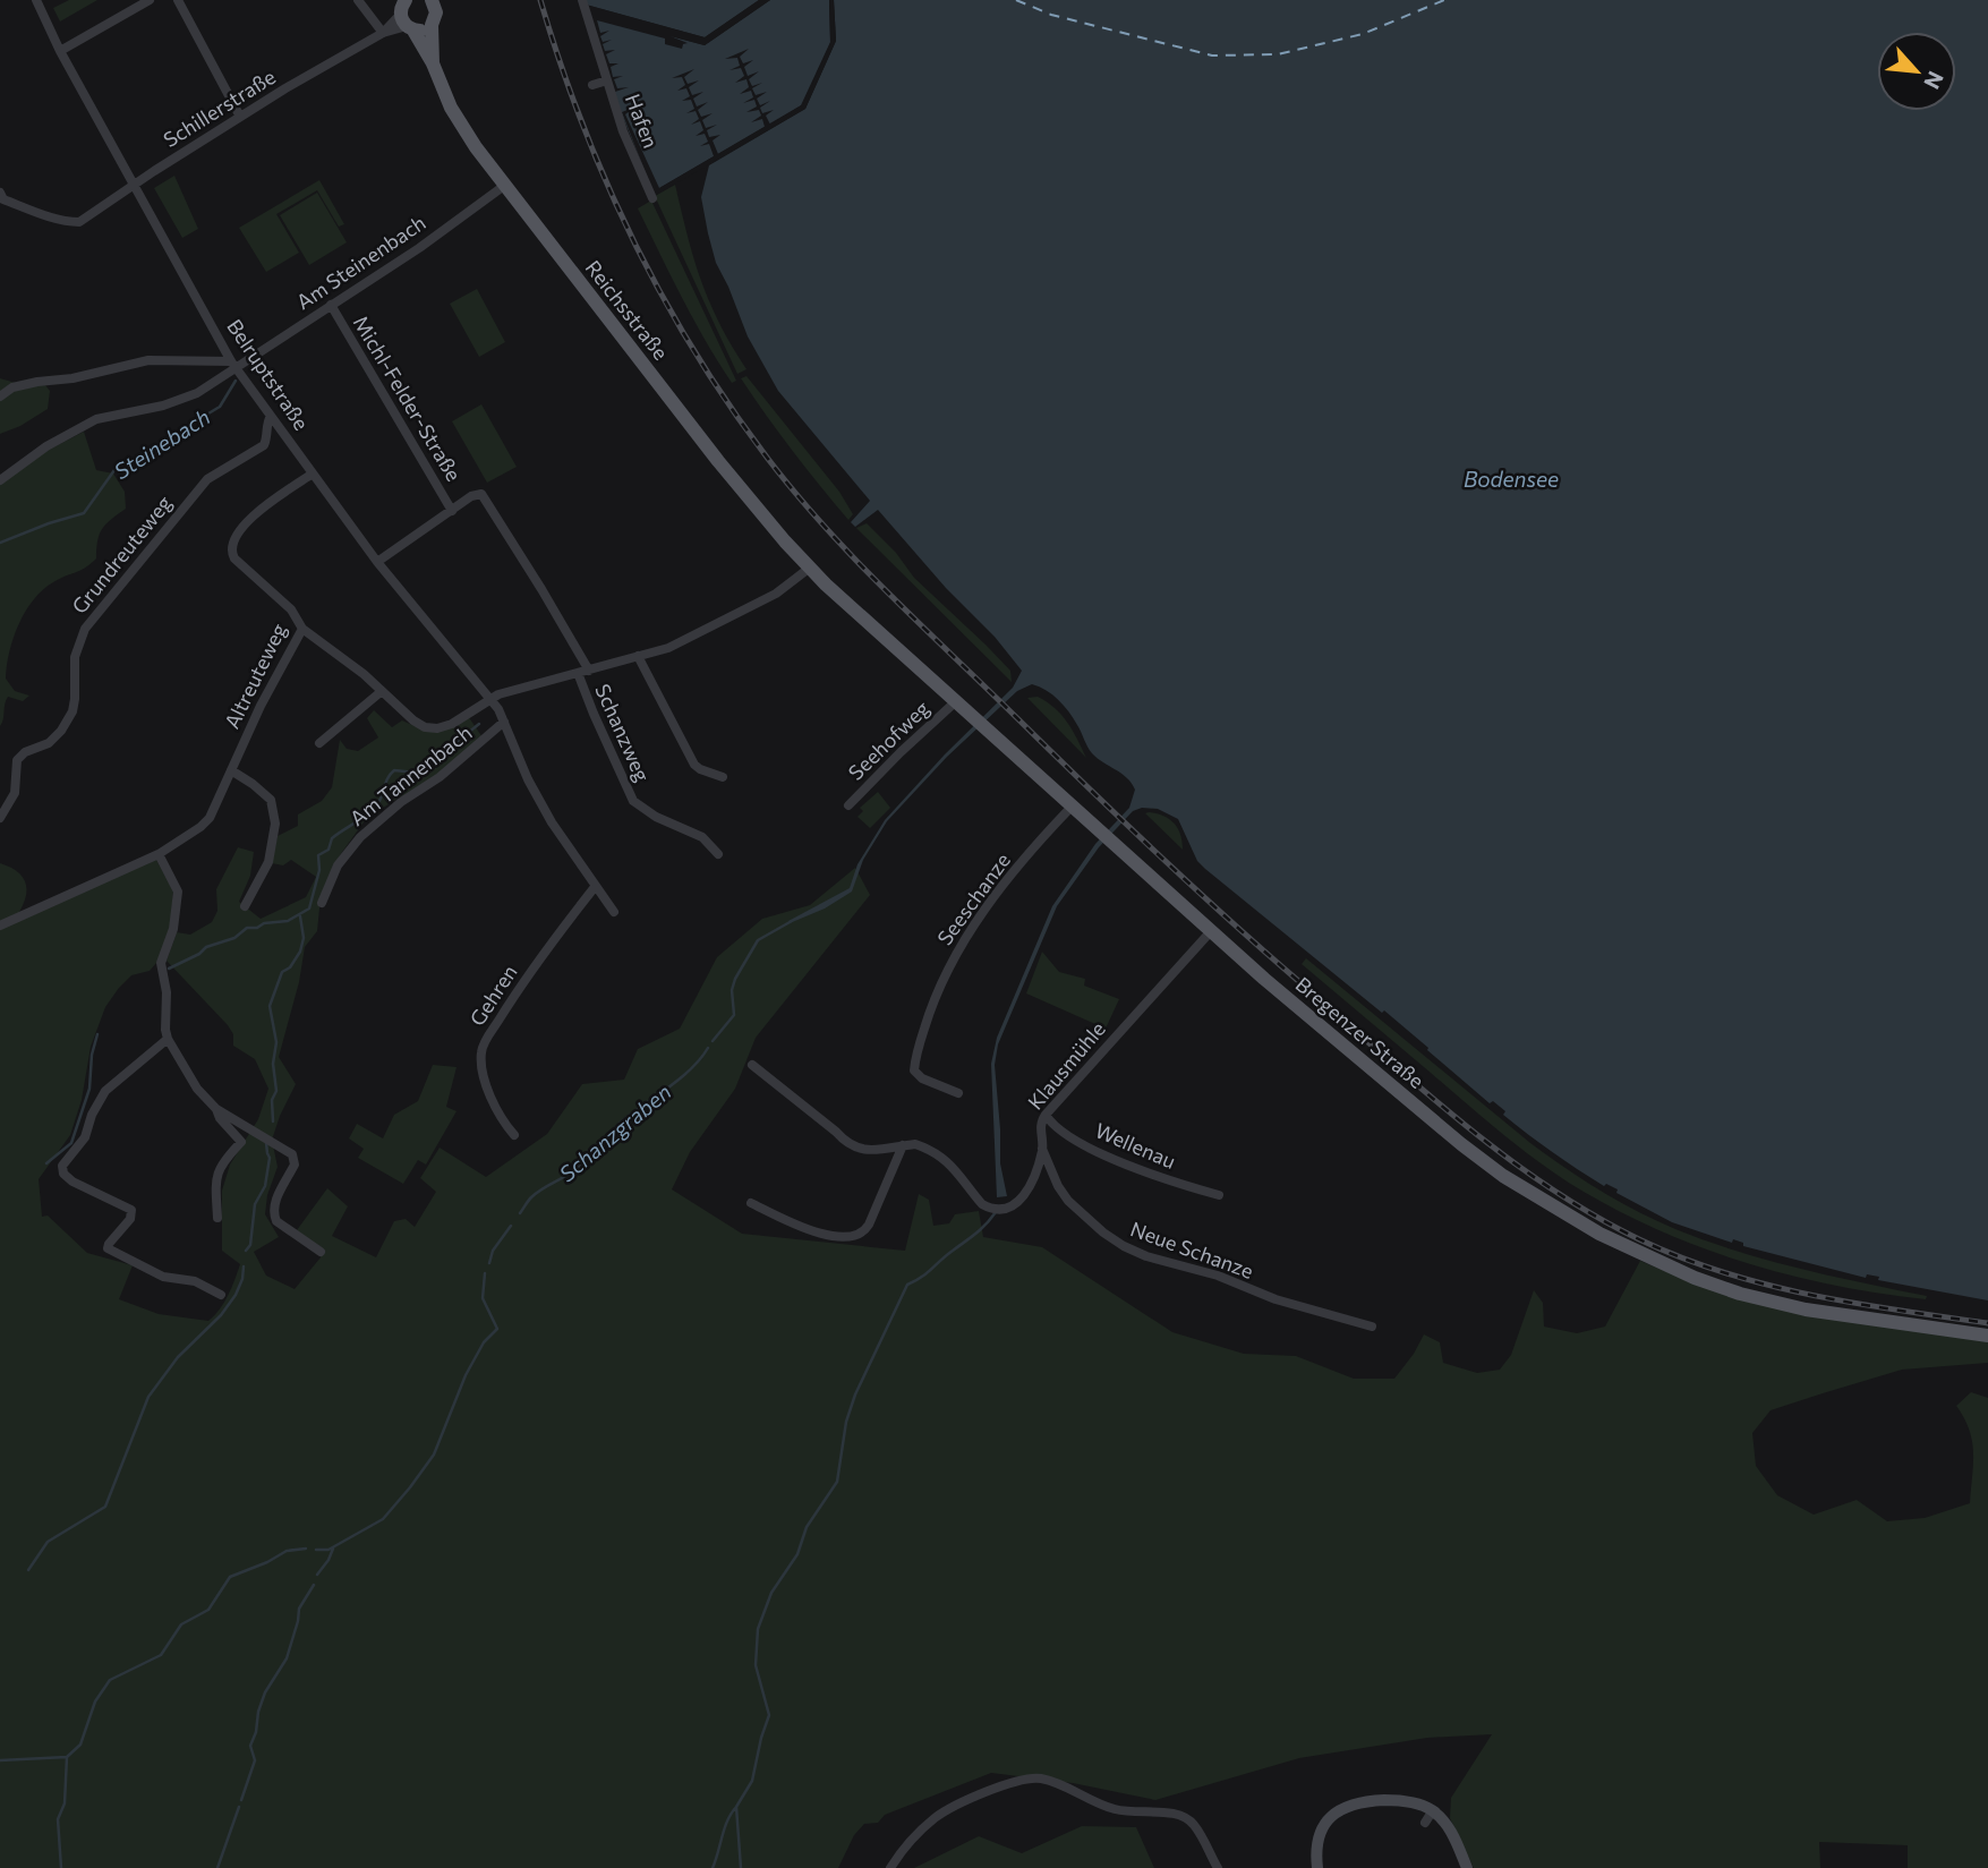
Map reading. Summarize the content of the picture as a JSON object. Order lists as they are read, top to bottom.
{
  "streets": {
    "main road": ["Reichsstraße", "Bregenzer Straße"],
    "street": [
      "Schillerstraße",
      "Hafen",
      "Am Steinenbach",
      "Belruptstraße",
      "Michl-Felder-Straße",
      "Grundreuteweg",
      "Altreuteweg",
      "Schanzweg",
      "Seehofweg",
      "Am Tannenbach",
      "Seeschanze",
      "Gehren",
      "Klausmühle",
      "Wellenau",
      "Neue Schanze"
    ]
  },
  "crossings": [
    ["Schillerstraße", "Reichsstraße"],
    ["Schillerstraße", "Belruptstraße"],
    ["Am Steinenbach", "Reichsstraße"],
    ["Am Steinenbach", "Belruptstraße"],
    ["Am Steinenbach", "Michl-Felder-Straße"],
    ["Reichsstraße", "Bregenzer Straße"],
    ["Belruptstraße", "Michl-Felder-Straße"],
    ["Belruptstraße", "Grundreuteweg"],
    ["Belruptstraße", "Altreuteweg"],
    ["Seehofweg", "Bregenzer Straße"],
    ["Seeschanze", "Bregenzer Straße"],
    ["Bregenzer Straße", "Klausmühle"],
    ["Klausmühle", "Wellenau"],
    ["Klausmühle", "Neue Schanze"]
  ],
  "water": ["Steinebach", "Bodensee", "Schanzgraben"],
  "north": "bottom right"
}
